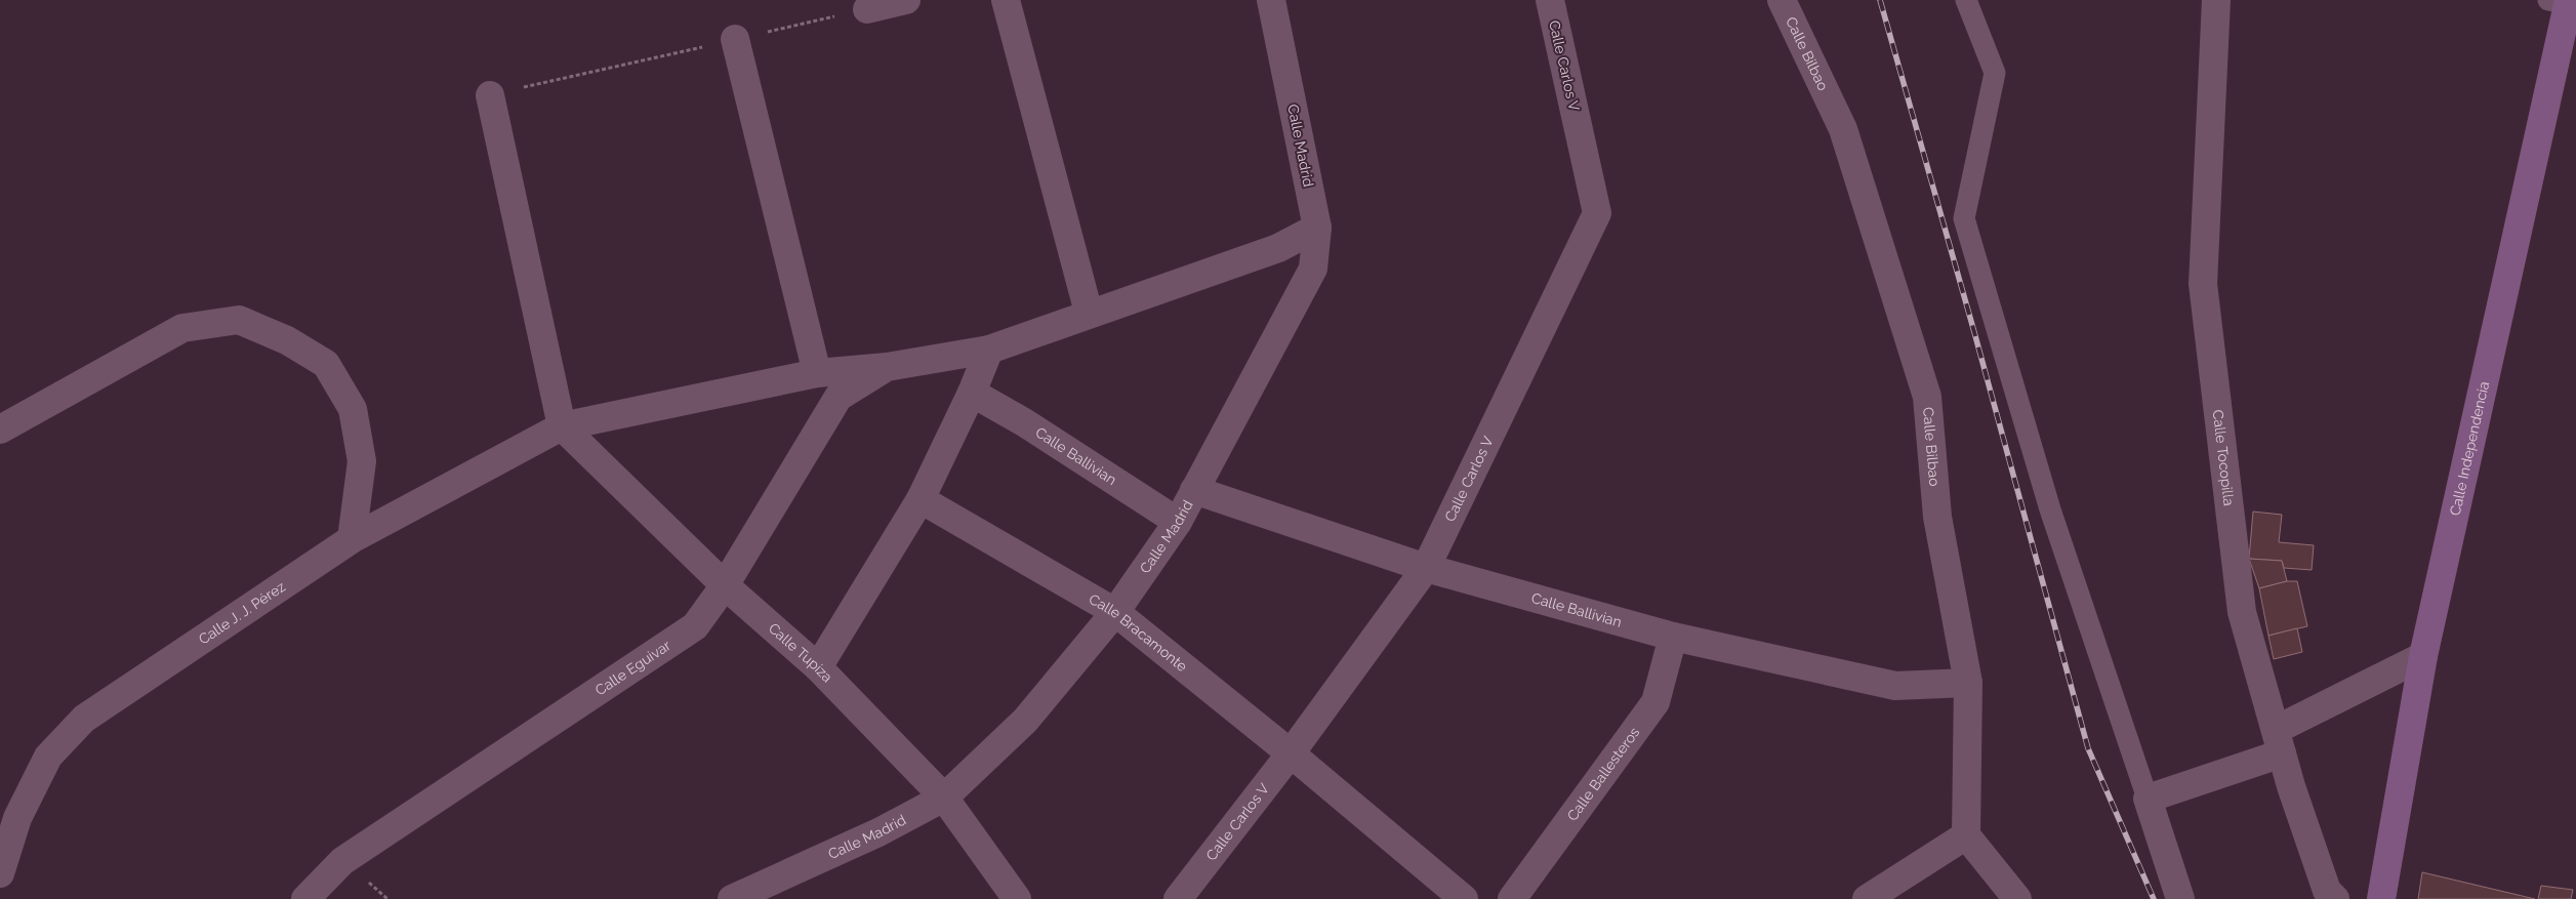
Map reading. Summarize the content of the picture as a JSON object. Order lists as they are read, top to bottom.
{
  "streets": {
    "street": [
      "Calle Bilbao",
      "Calle Carlos V",
      "Calle Madrid",
      "Calle Independencia",
      "Calle Ballivian",
      "Calle Tocopilla",
      "Calle J. J. Pérez",
      "Calle Bracamonte",
      "Calle Tupiza",
      "Calle Eguivar",
      "Calle Ballesteros"
    ]
  },
  "crossings": [
    ["Calle Bilbao", "Calle Ballivian"],
    ["Calle Carlos V", "Calle Ballivian"],
    ["Calle Carlos V", "Calle Bracamonte"],
    ["Calle Madrid", "Calle Ballivian"],
    ["Calle Madrid", "Calle J. J. Pérez"],
    ["Calle Madrid", "Calle Bracamonte"],
    ["Calle Madrid", "Calle Tupiza"],
    ["Calle Ballivian", "Calle Ballesteros"],
    ["Calle J. J. Pérez", "Calle Tupiza"],
    ["Calle J. J. Pérez", "Calle Eguivar"],
    ["Calle Tupiza", "Calle Eguivar"]
  ]
}
